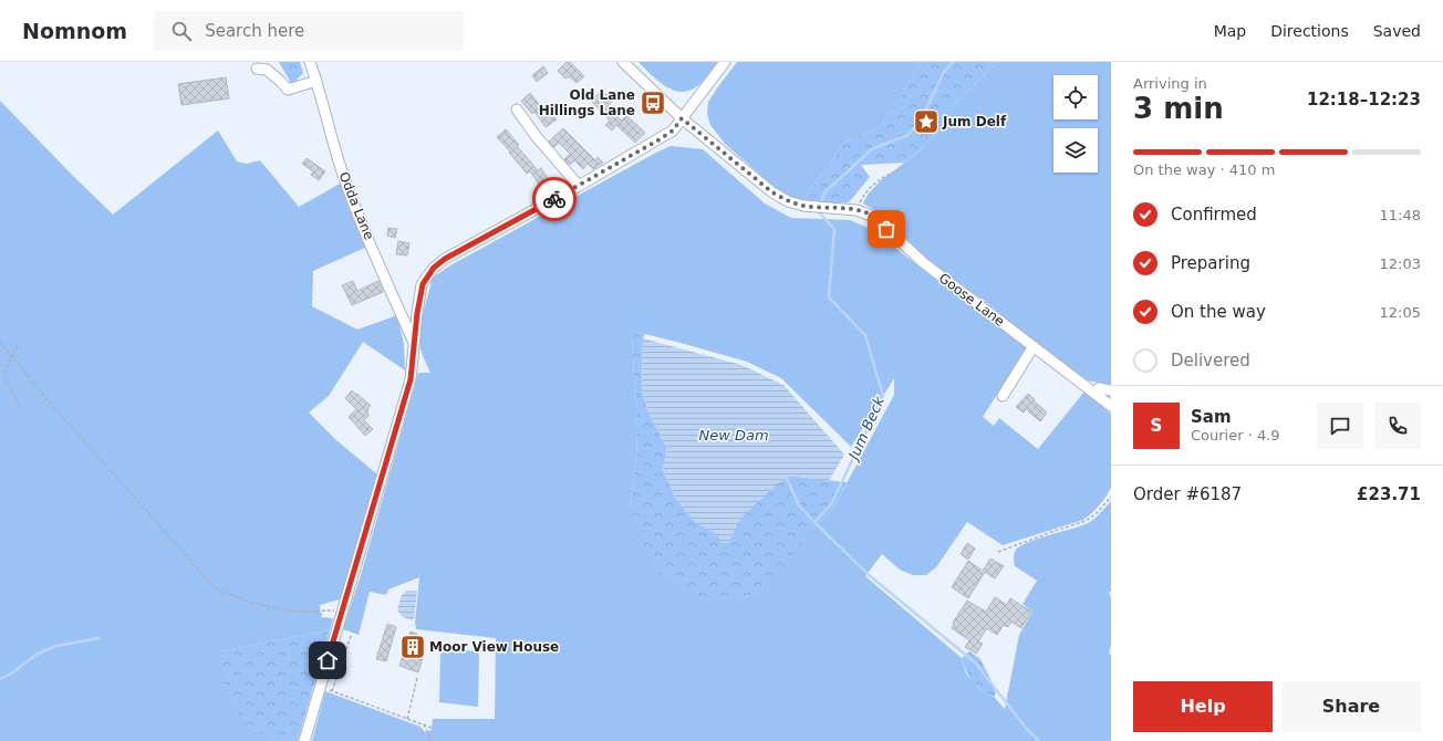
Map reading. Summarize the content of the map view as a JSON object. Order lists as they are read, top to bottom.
{
  "streets": {
    "street": ["Odda Lane", "Goose Lane"]
  },
  "water": ["Jum Beck", "New Dam"],
  "places": {
    "bus stop": ["Old Lane Hillings Lane"],
    "place": ["Jum Delf"],
    "building": ["Moor View House"]
  },
  "page": {
    "header": "Nomnom",
    "search": "Search here",
    "nav": ["Map", "Directions", "Saved"],
    "heading": ["3 min", "Arriving in", "12:18–12:23"],
    "panel": [
      "Sam",
      "Courier · 4.9",
      "Order #6187",
      "£23.71"
    ],
    "bar": "On the way · 410 m",
    "list": [
      ["Confirmed", "11:48"],
      ["Preparing", "12:03"],
      ["On the way", "12:05"],
      "Delivered"
    ],
    "round": "S",
    "buttons": ["Help", "Share"]
  }
}
